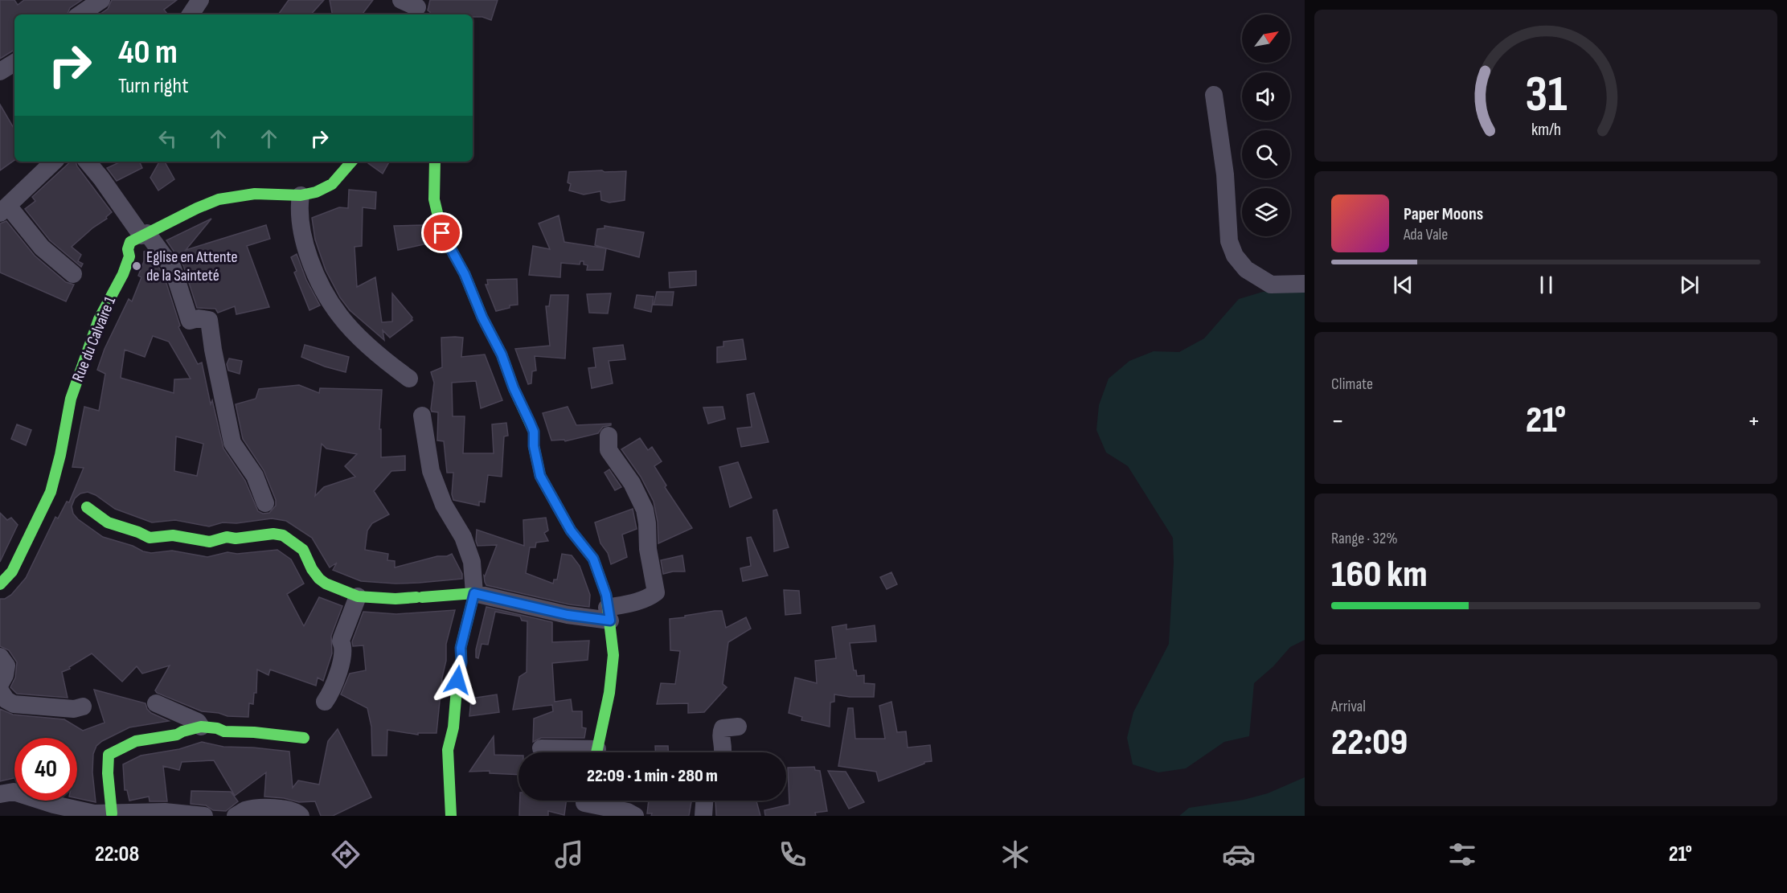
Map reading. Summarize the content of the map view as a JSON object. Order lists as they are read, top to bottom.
{
  "streets": {
    "street": ["Rue du Calvaire 1"]
  },
  "places": ["Eglise en Attente de la Sainteté"],
  "north": "top right",
  "page": {
    "turn": ["40 m", "Turn right"],
    "song": ["Paper Moons", "Ada Vale"],
    "tile": [
      "Climate",
      ["Range · 32%", "160 km"],
      ["Arrival", "22:09"]
    ],
    "heat": ["−", "21°", "+"],
    "limit": "40",
    "trip": "22:09 · 1 min · 280 m",
    "tabs": ["22:08", "21°"],
    "gauge": ["31", "km/h"]
  }
}
